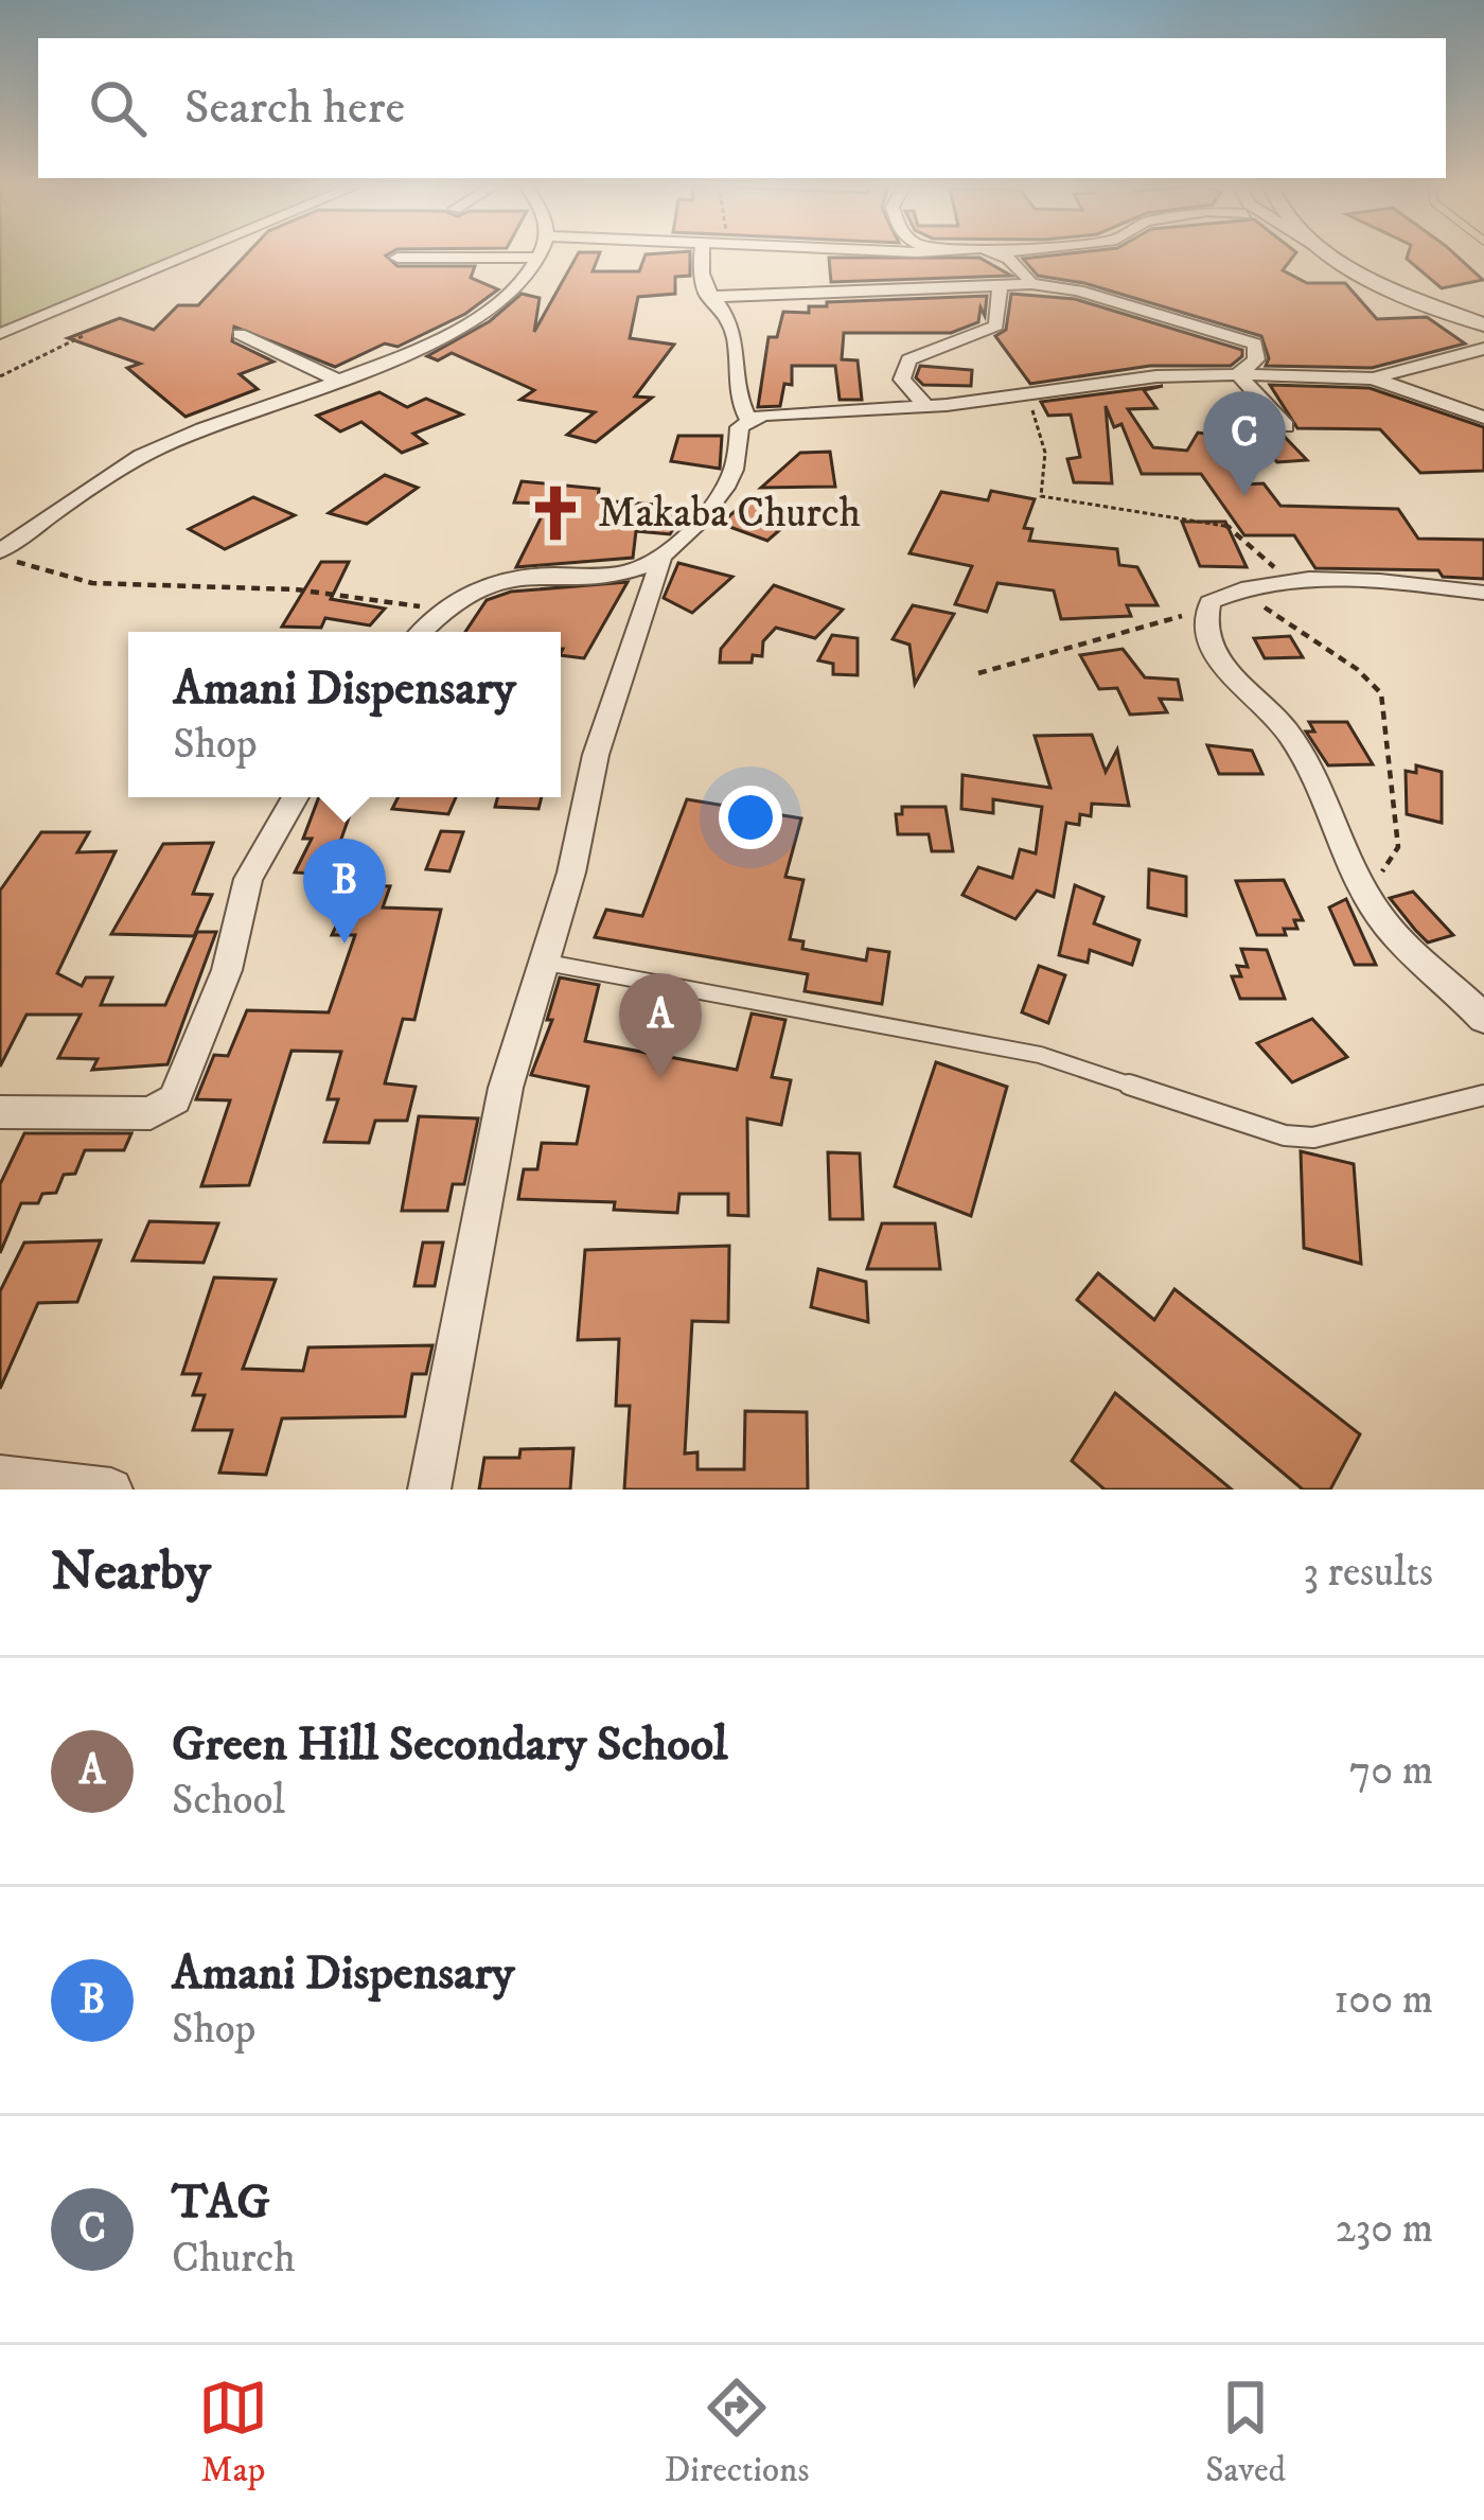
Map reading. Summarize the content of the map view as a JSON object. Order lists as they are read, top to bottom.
{
  "places": {
    "church": ["Makaba Church"]
  },
  "page": {
    "search": "Search here",
    "pins": ["C", "B", "A"],
    "popup": ["Amani Dispensary", "Shop"],
    "heading": ["Nearby", "3 results"],
    "list": [
      {
        "mark": "A",
        "name": "Green Hill Secondary School",
        "note": "School",
        "value": "70 m"
      },
      {
        "mark": "B",
        "name": "Amani Dispensary",
        "note": "Shop",
        "value": "100 m"
      },
      {
        "mark": "C",
        "name": "TAG",
        "note": "Church",
        "value": "230 m"
      }
    ],
    "nav": ["Map", "Directions", "Saved"]
  }
}
